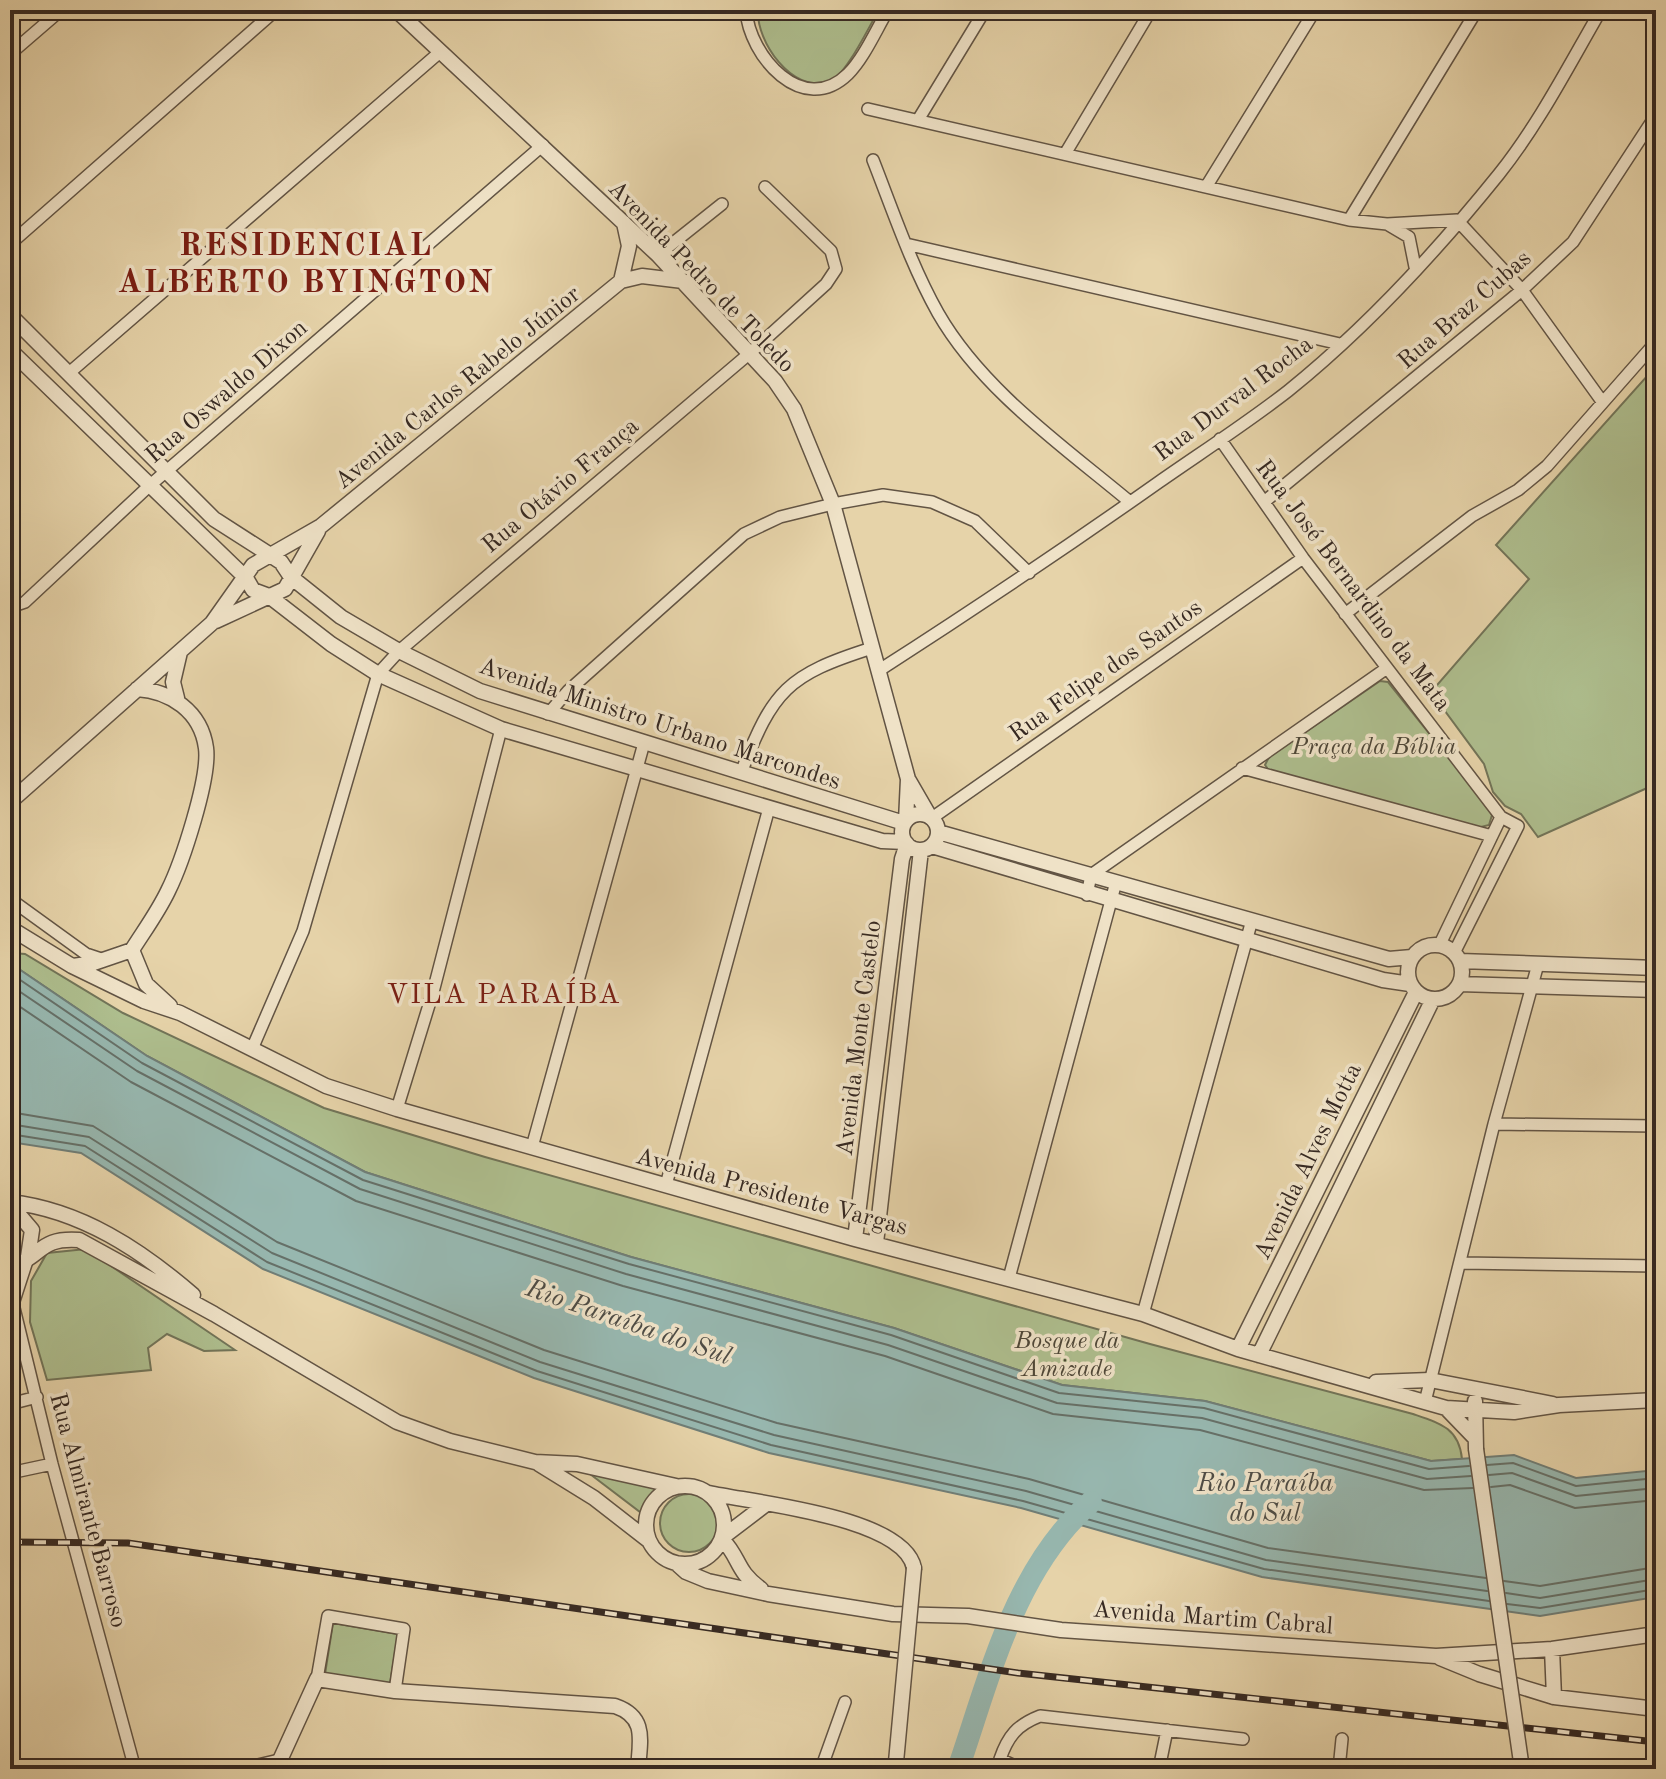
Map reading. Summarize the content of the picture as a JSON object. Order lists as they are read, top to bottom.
{
  "streets": {
    "street": [
      "Avenida Pedro de Toledo",
      "Rua Braz Cubas",
      "Avenida Carlos Rabelo Júnior",
      "Rua Oswaldo Dixon",
      "Rua Durval Rocha",
      "Rua Otávio França",
      "Rua José Bernardino da Mata",
      "Rua Felipe dos Santos",
      "Avenida Ministro Urbano Marcondes",
      "Avenida Monte Castelo",
      "Avenida Alves Motta",
      "Avenida Presidente Vargas",
      "Rua Almirante Barroso",
      "Avenida Martim Cabral"
    ]
  },
  "crossings": [
    ["Avenida Pedro de Toledo", "Avenida Carlos Rabelo Júnior"],
    ["Avenida Pedro de Toledo", "Rua Oswaldo Dixon"],
    ["Avenida Pedro de Toledo", "Rua Durval Rocha"],
    ["Avenida Pedro de Toledo", "Rua Otávio França"],
    ["Rua Braz Cubas", "Rua José Bernardino da Mata"],
    ["Avenida Carlos Rabelo Júnior", "Avenida Ministro Urbano Marcondes"],
    ["Rua Oswaldo Dixon", "Avenida Ministro Urbano Marcondes"],
    ["Rua Durval Rocha", "Rua José Bernardino da Mata"],
    ["Rua Otávio França", "Avenida Ministro Urbano Marcondes"],
    ["Rua José Bernardino da Mata", "Rua Felipe dos Santos"],
    ["Rua José Bernardino da Mata", "Avenida Ministro Urbano Marcondes"],
    ["Rua José Bernardino da Mata", "Avenida Alves Motta"],
    ["Rua Felipe dos Santos", "Avenida Ministro Urbano Marcondes"],
    ["Rua Felipe dos Santos", "Avenida Monte Castelo"],
    ["Avenida Ministro Urbano Marcondes", "Avenida Monte Castelo"],
    ["Avenida Ministro Urbano Marcondes", "Avenida Alves Motta"],
    ["Avenida Monte Castelo", "Avenida Presidente Vargas"],
    ["Avenida Alves Motta", "Avenida Presidente Vargas"]
  ],
  "districts": ["RESIDENCIAL ALBERTO BYINGTON", "VILA PARAÍBA"],
  "water": ["Rio Paraíba do Sul"],
  "parks": ["Praça da Bíblia", "Bosque da Amizade"]
}
